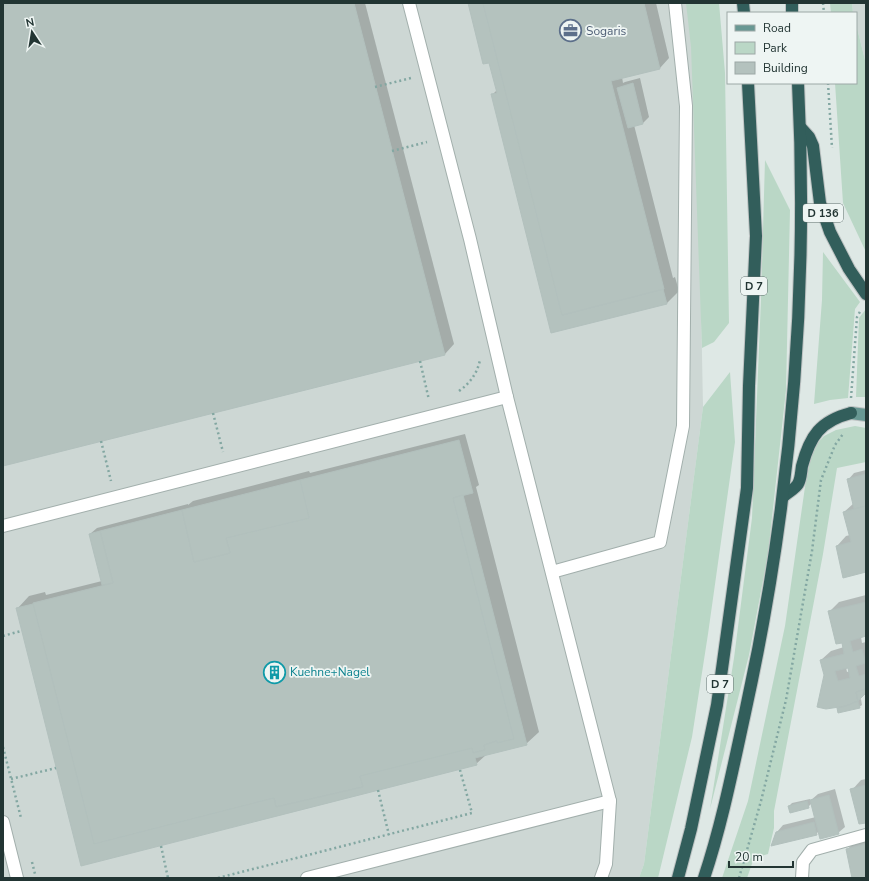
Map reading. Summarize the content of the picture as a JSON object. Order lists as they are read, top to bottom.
{
  "streets": {
    "highway": ["D 136", "D 7"]
  },
  "crossings": [
    ["D 136", "D 7"]
  ],
  "places": {
    "office": ["Sogaris"],
    "building": ["Kuehne+Nagel"]
  },
  "legend": ["Road", "Park", "Building"],
  "scale_bar": "20 m",
  "north": "top"
}
